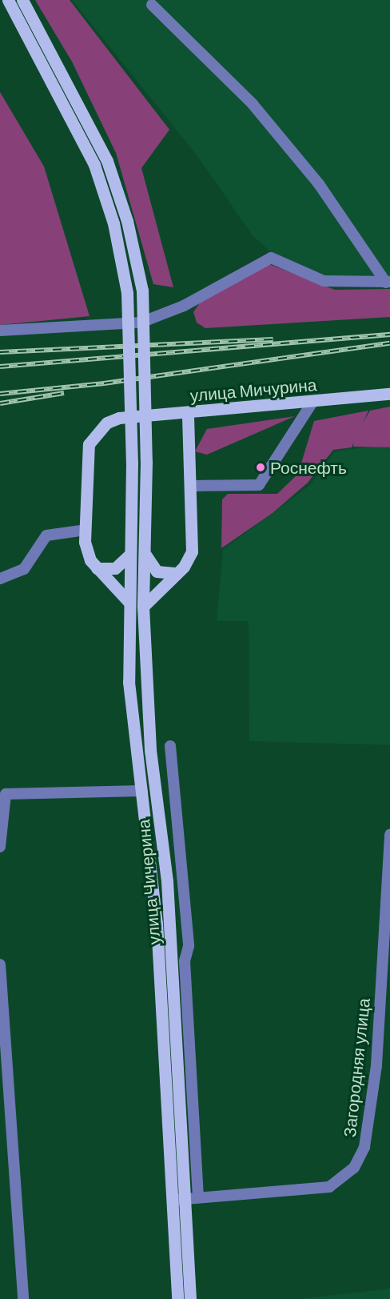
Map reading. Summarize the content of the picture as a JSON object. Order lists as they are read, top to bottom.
{
  "streets": {
    "main road": ["улица Мичурина", "улица Чичерина"],
    "street": ["Загородняя улица"]
  },
  "crossings": [
    ["улица Чичерина", "Загородняя улица"]
  ],
  "places": ["Роснефть"]
}
